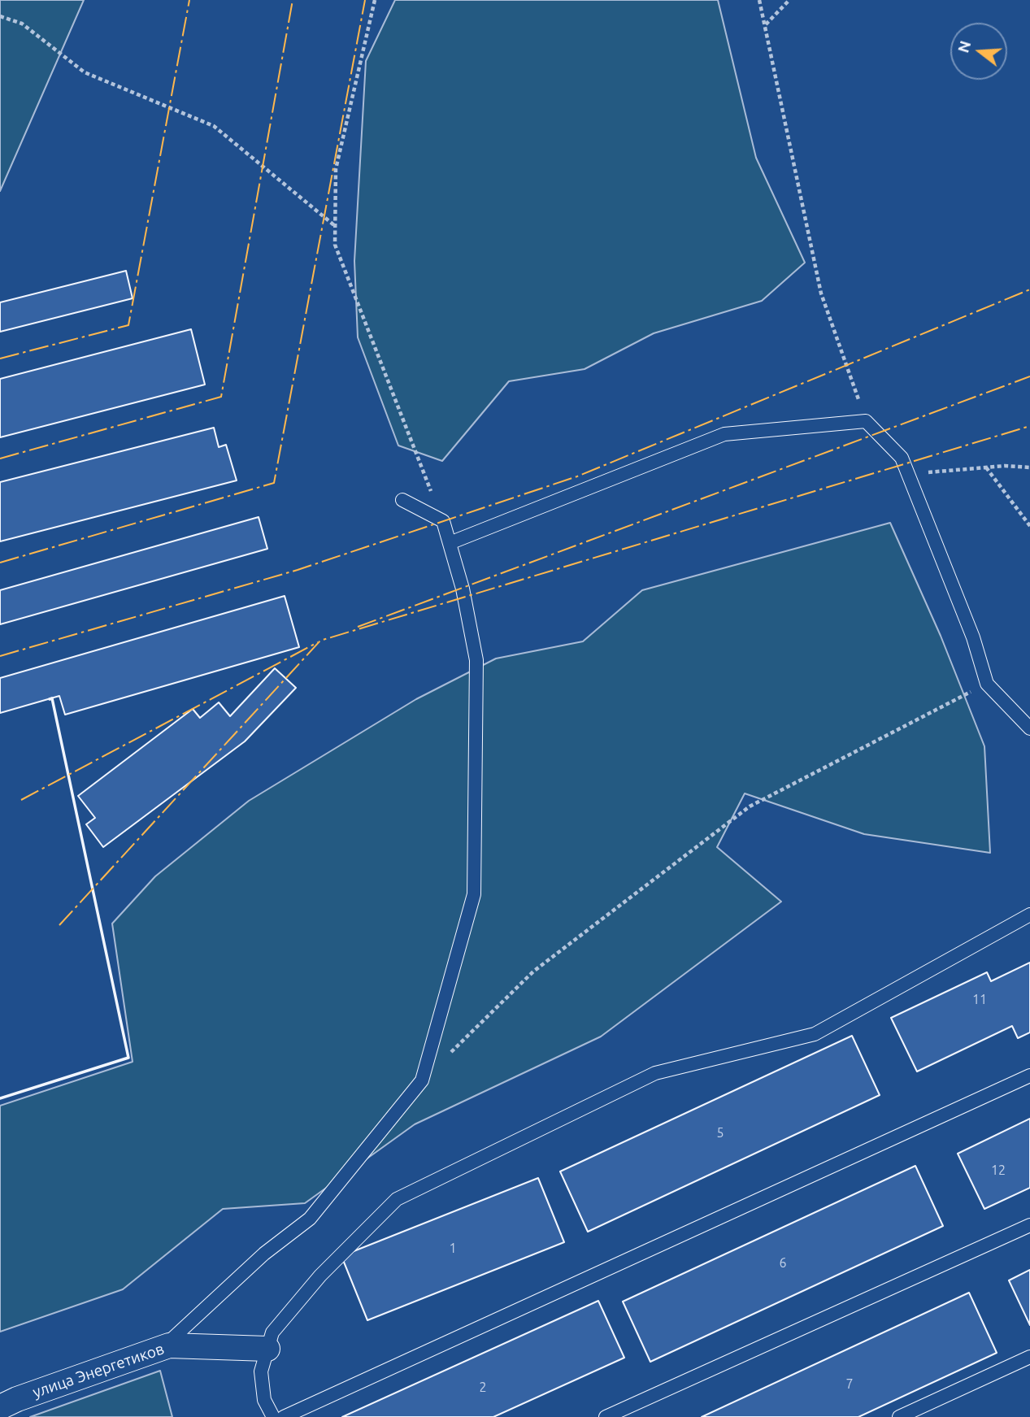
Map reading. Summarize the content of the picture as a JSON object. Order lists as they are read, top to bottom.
{
  "streets": {
    "street": ["улица Энергетиков"]
  },
  "house_numbers": [
    "11",
    "5",
    "12",
    "1",
    "6",
    "7",
    "2"
  ],
  "north": "left"
}
